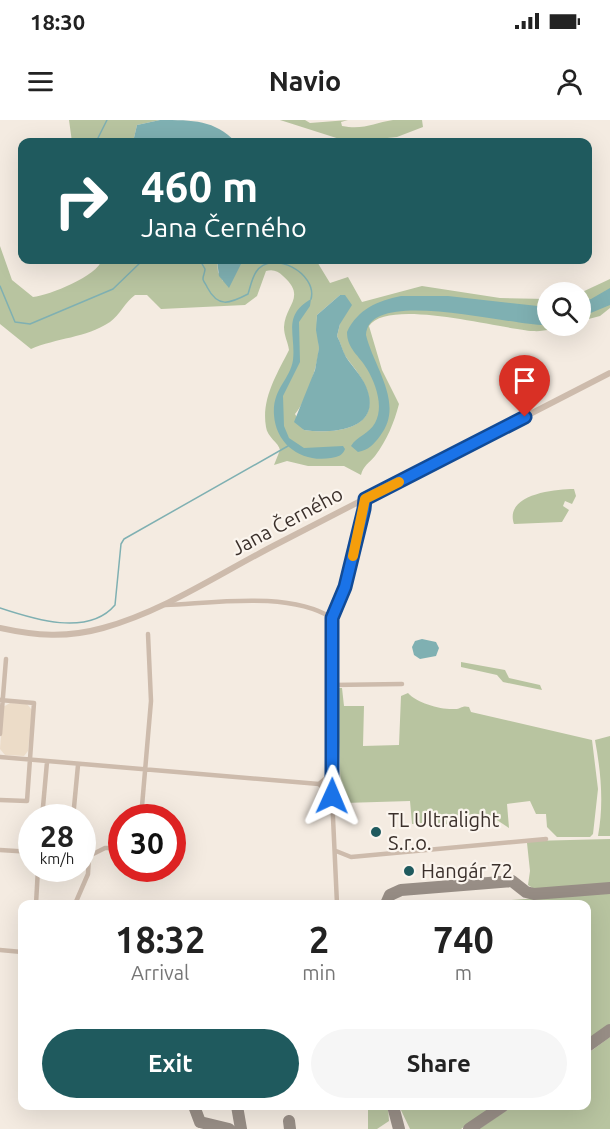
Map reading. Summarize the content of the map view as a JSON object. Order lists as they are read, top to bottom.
{
  "streets": {
    "street": ["Jana Černého"]
  },
  "places": ["TL Ultralight S.r.o.", "Hangár 72"],
  "page": {
    "status": "18:30",
    "header": "Navio",
    "turn": ["460 m", "Jana Černého"],
    "speed": "28 km/h",
    "limit": "30",
    "eta": [
      "18:32",
      "Arrival",
      "2",
      "min",
      "740",
      "m"
    ],
    "buttons": ["Exit", "Share"]
  }
}
